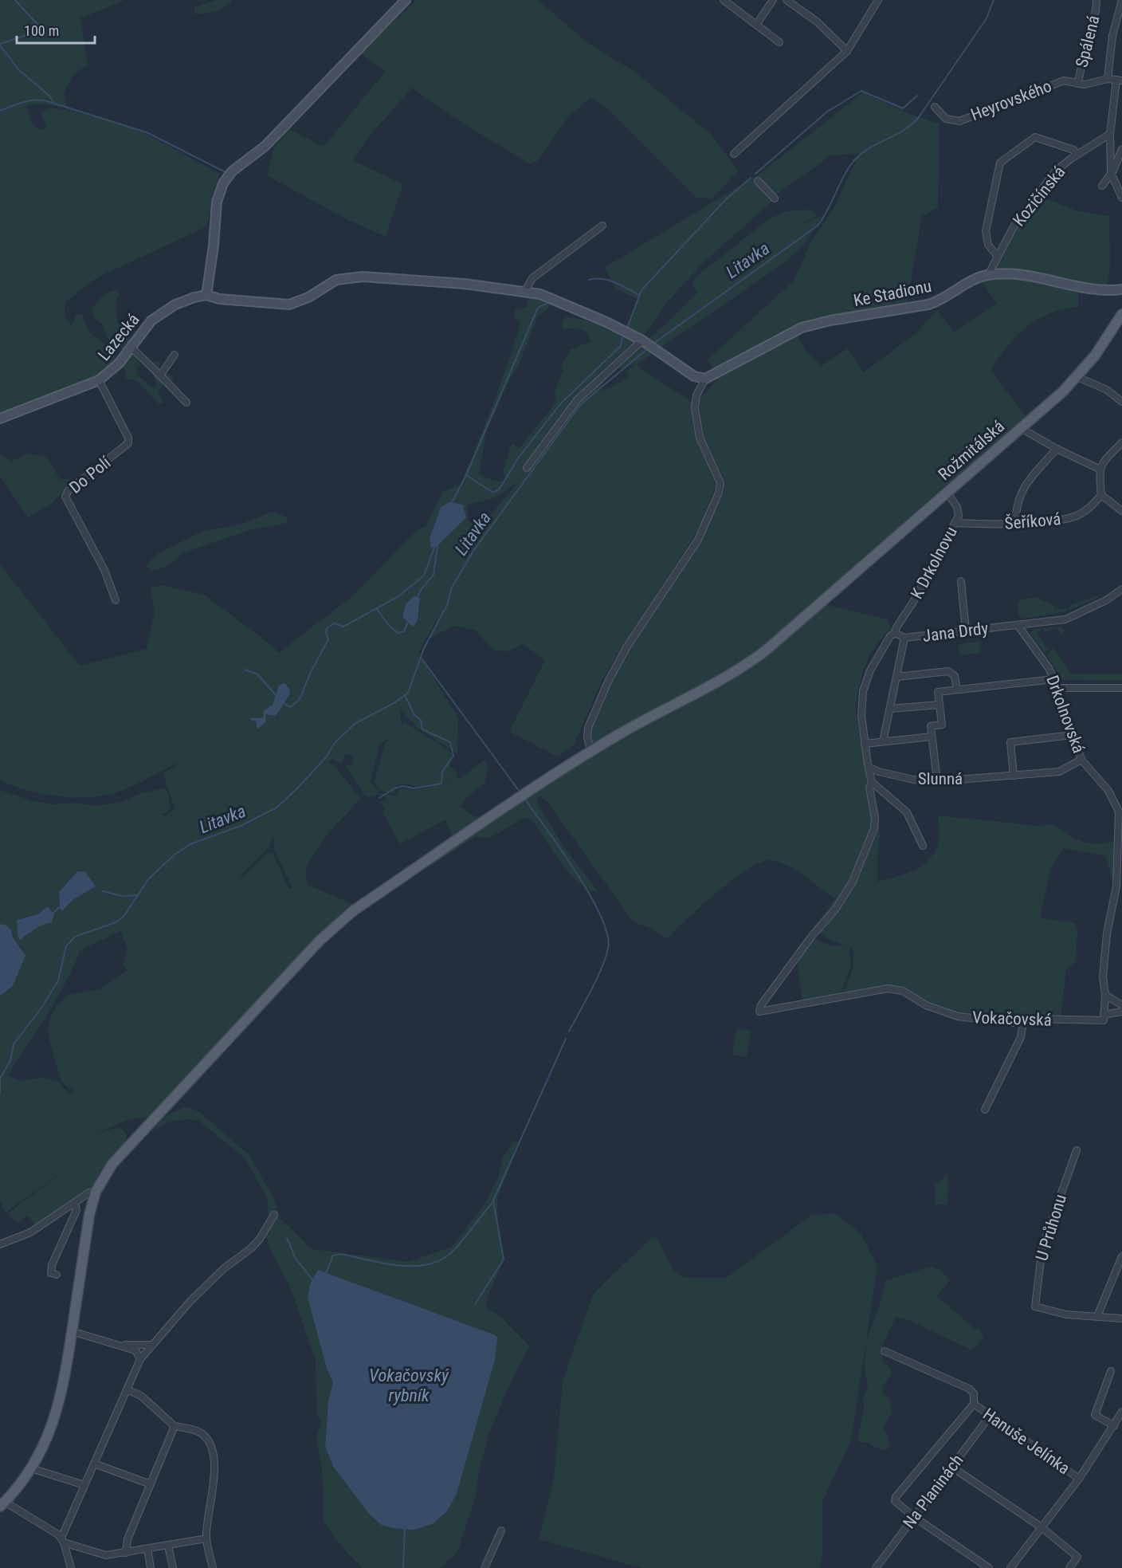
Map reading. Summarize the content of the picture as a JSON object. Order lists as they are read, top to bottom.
{
  "streets": {
    "main road": ["Rožmitálská"],
    "street": [
      "Spálená",
      "Heyrovského",
      "Kozičínská",
      "Ke Stadionu",
      "Lazecká",
      "Do Polí",
      "Šeříková",
      "K Drkolnovu",
      "Jana Drdy",
      "Drkolnovská",
      "Slunná",
      "Vokačovská",
      "U Průhonu",
      "Hanuše Jelínka",
      "Na Planinách"
    ]
  },
  "crossings": [
    ["Spálená", "Heyrovského"],
    ["Kozičínská", "Ke Stadionu"],
    ["Lazecká", "Do Polí"],
    ["Rožmitálská", "K Drkolnovu"],
    ["Šeříková", "K Drkolnovu"],
    ["K Drkolnovu", "Jana Drdy"],
    ["K Drkolnovu", "Slunná"],
    ["K Drkolnovu", "Vokačovská"],
    ["Jana Drdy", "Drkolnovská"],
    ["Drkolnovská", "Slunná"],
    ["Hanuše Jelínka", "Na Planinách"]
  ],
  "water": ["Litavka", "Vokačovský rybník"],
  "scale_bar": "100 m"
}
